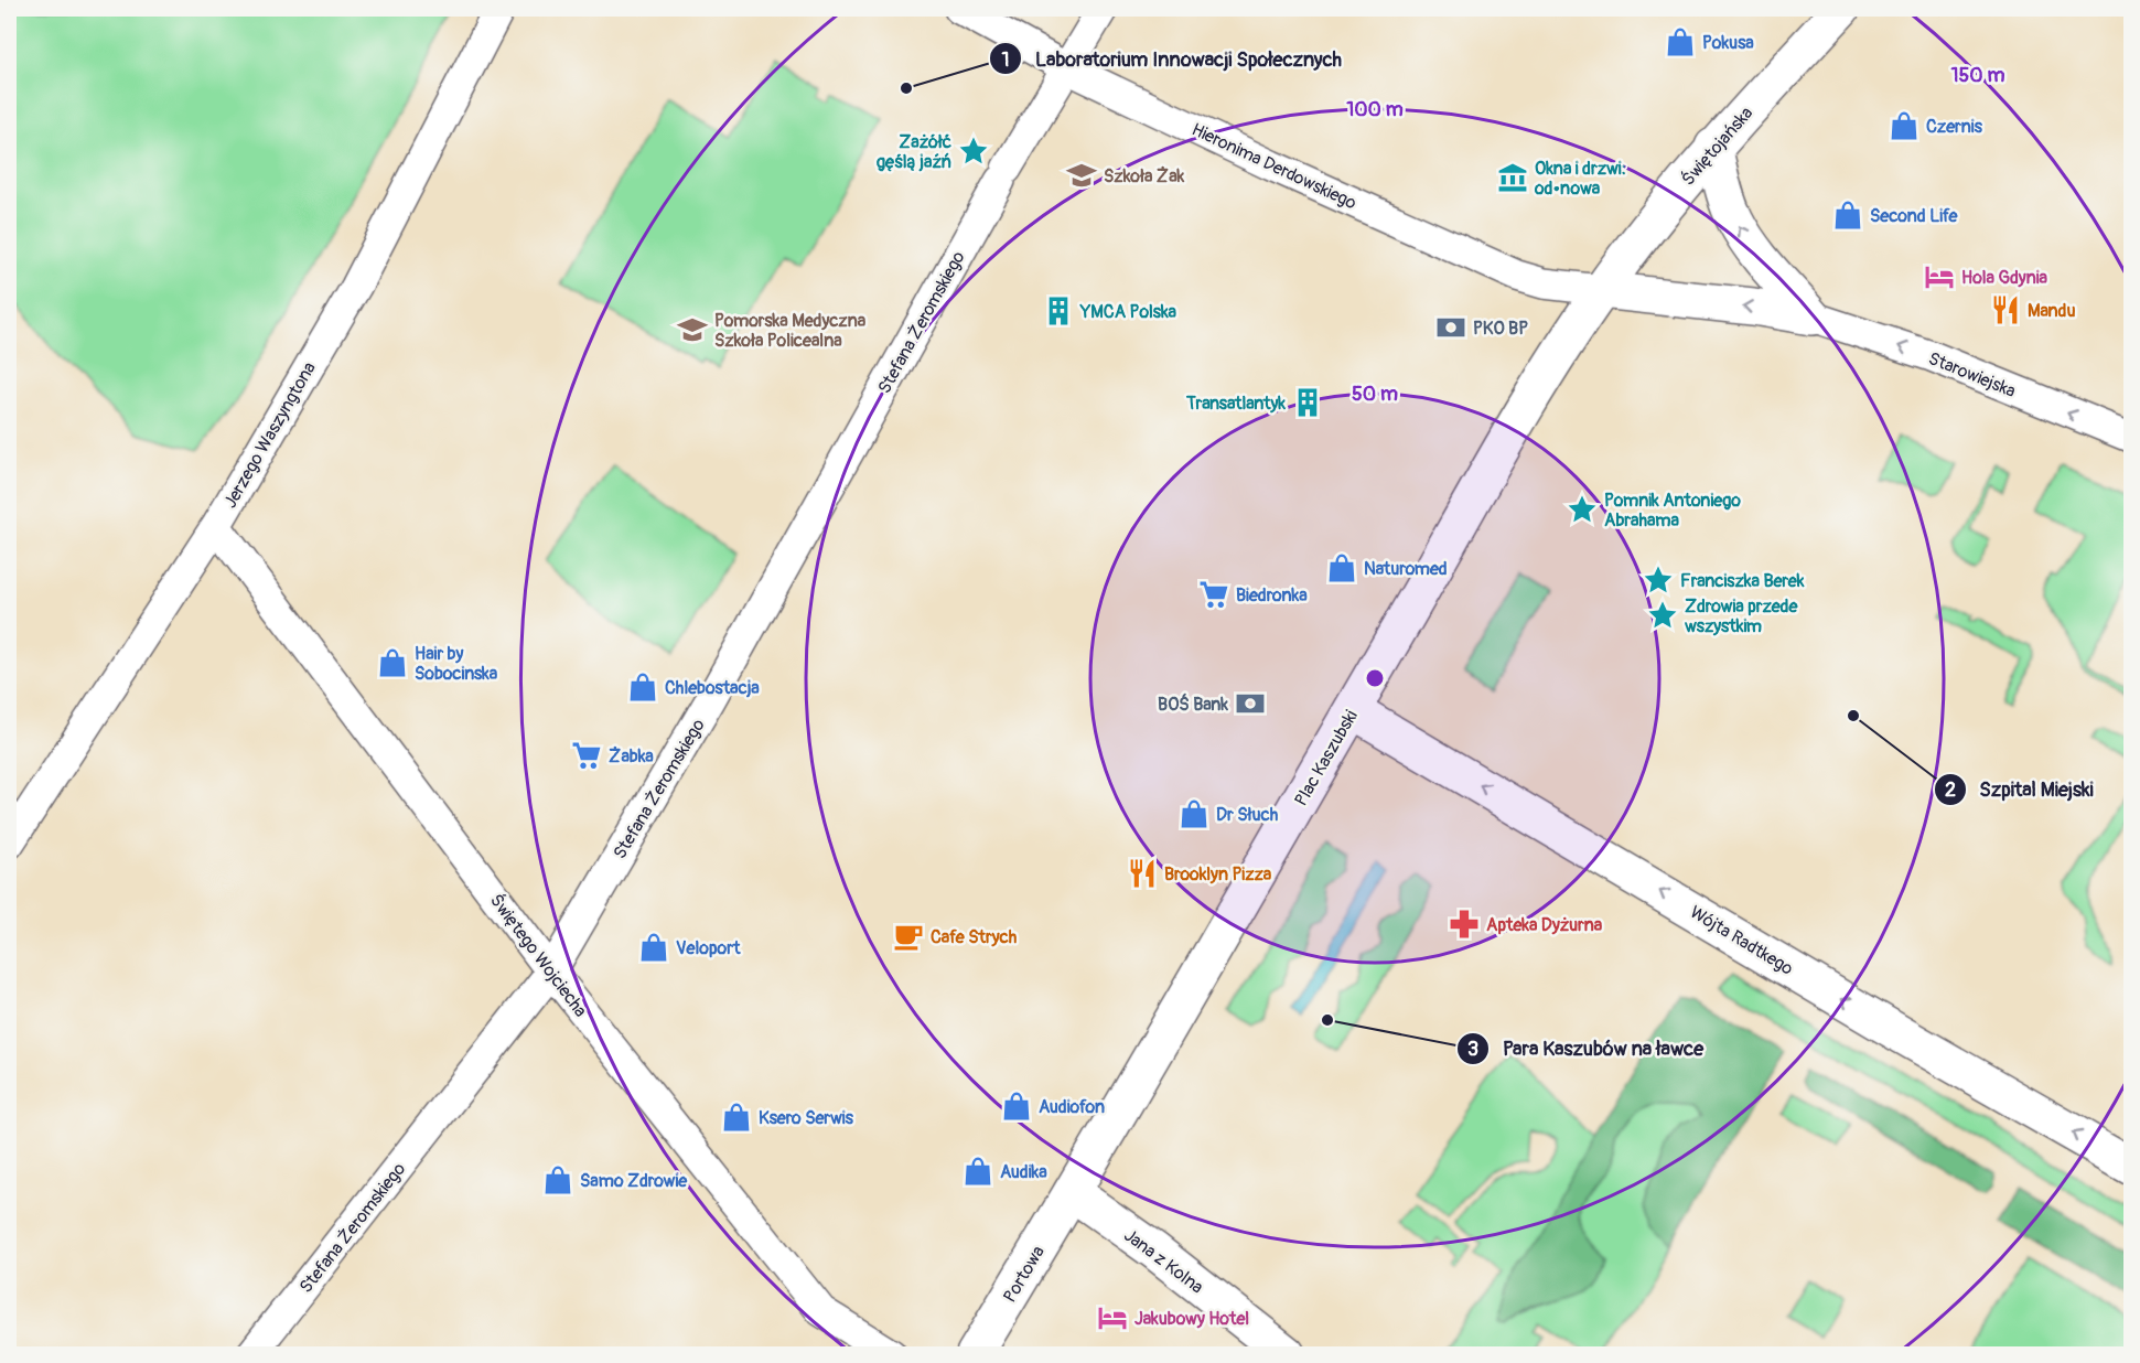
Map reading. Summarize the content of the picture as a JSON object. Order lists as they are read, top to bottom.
{
  "streets": {
    "street": [
      "Świętojańska",
      "Hieronima Derdowskiego",
      "Stefana Żeromskiego",
      "Starowiejska",
      "Jerzego Waszyngtona",
      "Plac Kaszubski",
      "Wójta Radtkego",
      "Świętego Wojciecha",
      "Jana z Kolna",
      "Portowa"
    ]
  },
  "crossings": [
    ["Świętojańska", "Hieronima Derdowskiego"],
    ["Świętojańska", "Plac Kaszubski"],
    ["Hieronima Derdowskiego", "Stefana Żeromskiego"],
    ["Hieronima Derdowskiego", "Plac Kaszubski"],
    ["Stefana Żeromskiego", "Świętego Wojciecha"],
    ["Jerzego Waszyngtona", "Świętego Wojciecha"],
    ["Plac Kaszubski", "Wójta Radtkego"],
    ["Plac Kaszubski", "Jana z Kolna"],
    ["Plac Kaszubski", "Portowa"],
    ["Jana z Kolna", "Portowa"]
  ],
  "one_way": ["Starowiejska", "Wójta Radtkego"],
  "places": {
    "shop": [
      "Pokusa",
      "Czernis",
      "Second Life",
      "Naturomed",
      "Hair by Sobocinska",
      "Chlebostacja",
      "Dr Słuch",
      "Veloport",
      "Audiofon",
      "Ksero Serwis",
      "Audika",
      "Samo Zdrowie"
    ],
    "other": ["Laboratorium Innowacji Społecznych", "Szpital Miejski", "Para Kaszubów na ławce"],
    "place": [
      "Zażółć gęślą jaźń",
      "Pomnik Antoniego Abrahama",
      "Franciszka Berek",
      "Zdrowia przede wszystkim"
    ],
    "school or university": ["Szkoła Żak", "Pomorska Medyczna Szkoła Policealna"],
    "museum": ["Okna i drzwi: od•nowa"],
    "hotel": ["Hola Gdynia", "Jakubowy Hotel"],
    "restaurant": ["Mandu", "Brooklyn Pizza"],
    "building": ["YMCA Polska", "Transatlantyk"],
    "bank": ["PKO BP", "BOŚ Bank"],
    "supermarket": ["Biedronka", "Żabka"],
    "pharmacy": ["Apteka Dyżurna"],
    "cafe": ["Cafe Strych"]
  },
  "rings": ["150 m", "100 m", "50 m"]
}
